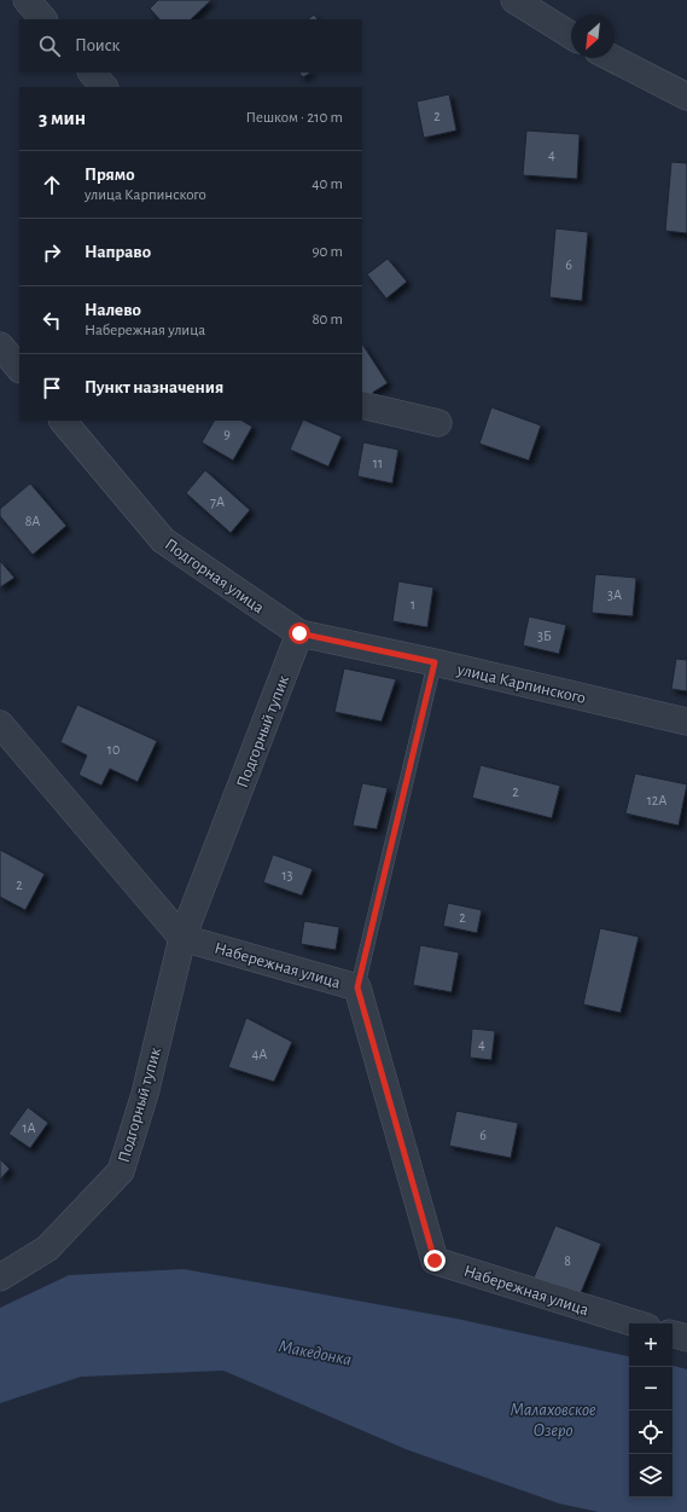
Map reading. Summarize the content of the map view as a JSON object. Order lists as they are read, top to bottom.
{
  "streets": {
    "street": [
      "Подгорная улица",
      "улица Карпинского",
      "Подгорный тупик",
      "Набережная улица"
    ]
  },
  "crossings": [
    ["Подгорная улица", "улица Карпинского"],
    ["Подгорная улица", "Подгорный тупик"],
    ["улица Карпинского", "Подгорный тупик"],
    ["Подгорный тупик", "Набережная улица"]
  ],
  "water": ["Македонка", "Малаховское Озеро"],
  "house_numbers": [
    "2",
    "4",
    "6",
    "9",
    "11",
    "7А",
    "8А",
    "3А",
    "1",
    "3Б",
    "10",
    "2",
    "12А",
    "13",
    "2",
    "2",
    "4",
    "4А",
    "1А",
    "6",
    "8"
  ],
  "north": "bottom left",
  "page": {
    "search": "Поиск",
    "heading": ["3 мин", "Пешком · 210 m"],
    "list": [
      ["Прямо", "улица Карпинского", "40 m"],
      ["Направо", "90 m"],
      ["Налево", "Набережная улица", "80 m"],
      "Пункт назначения"
    ],
    "map_buttons": ["+", "−"]
  }
}
